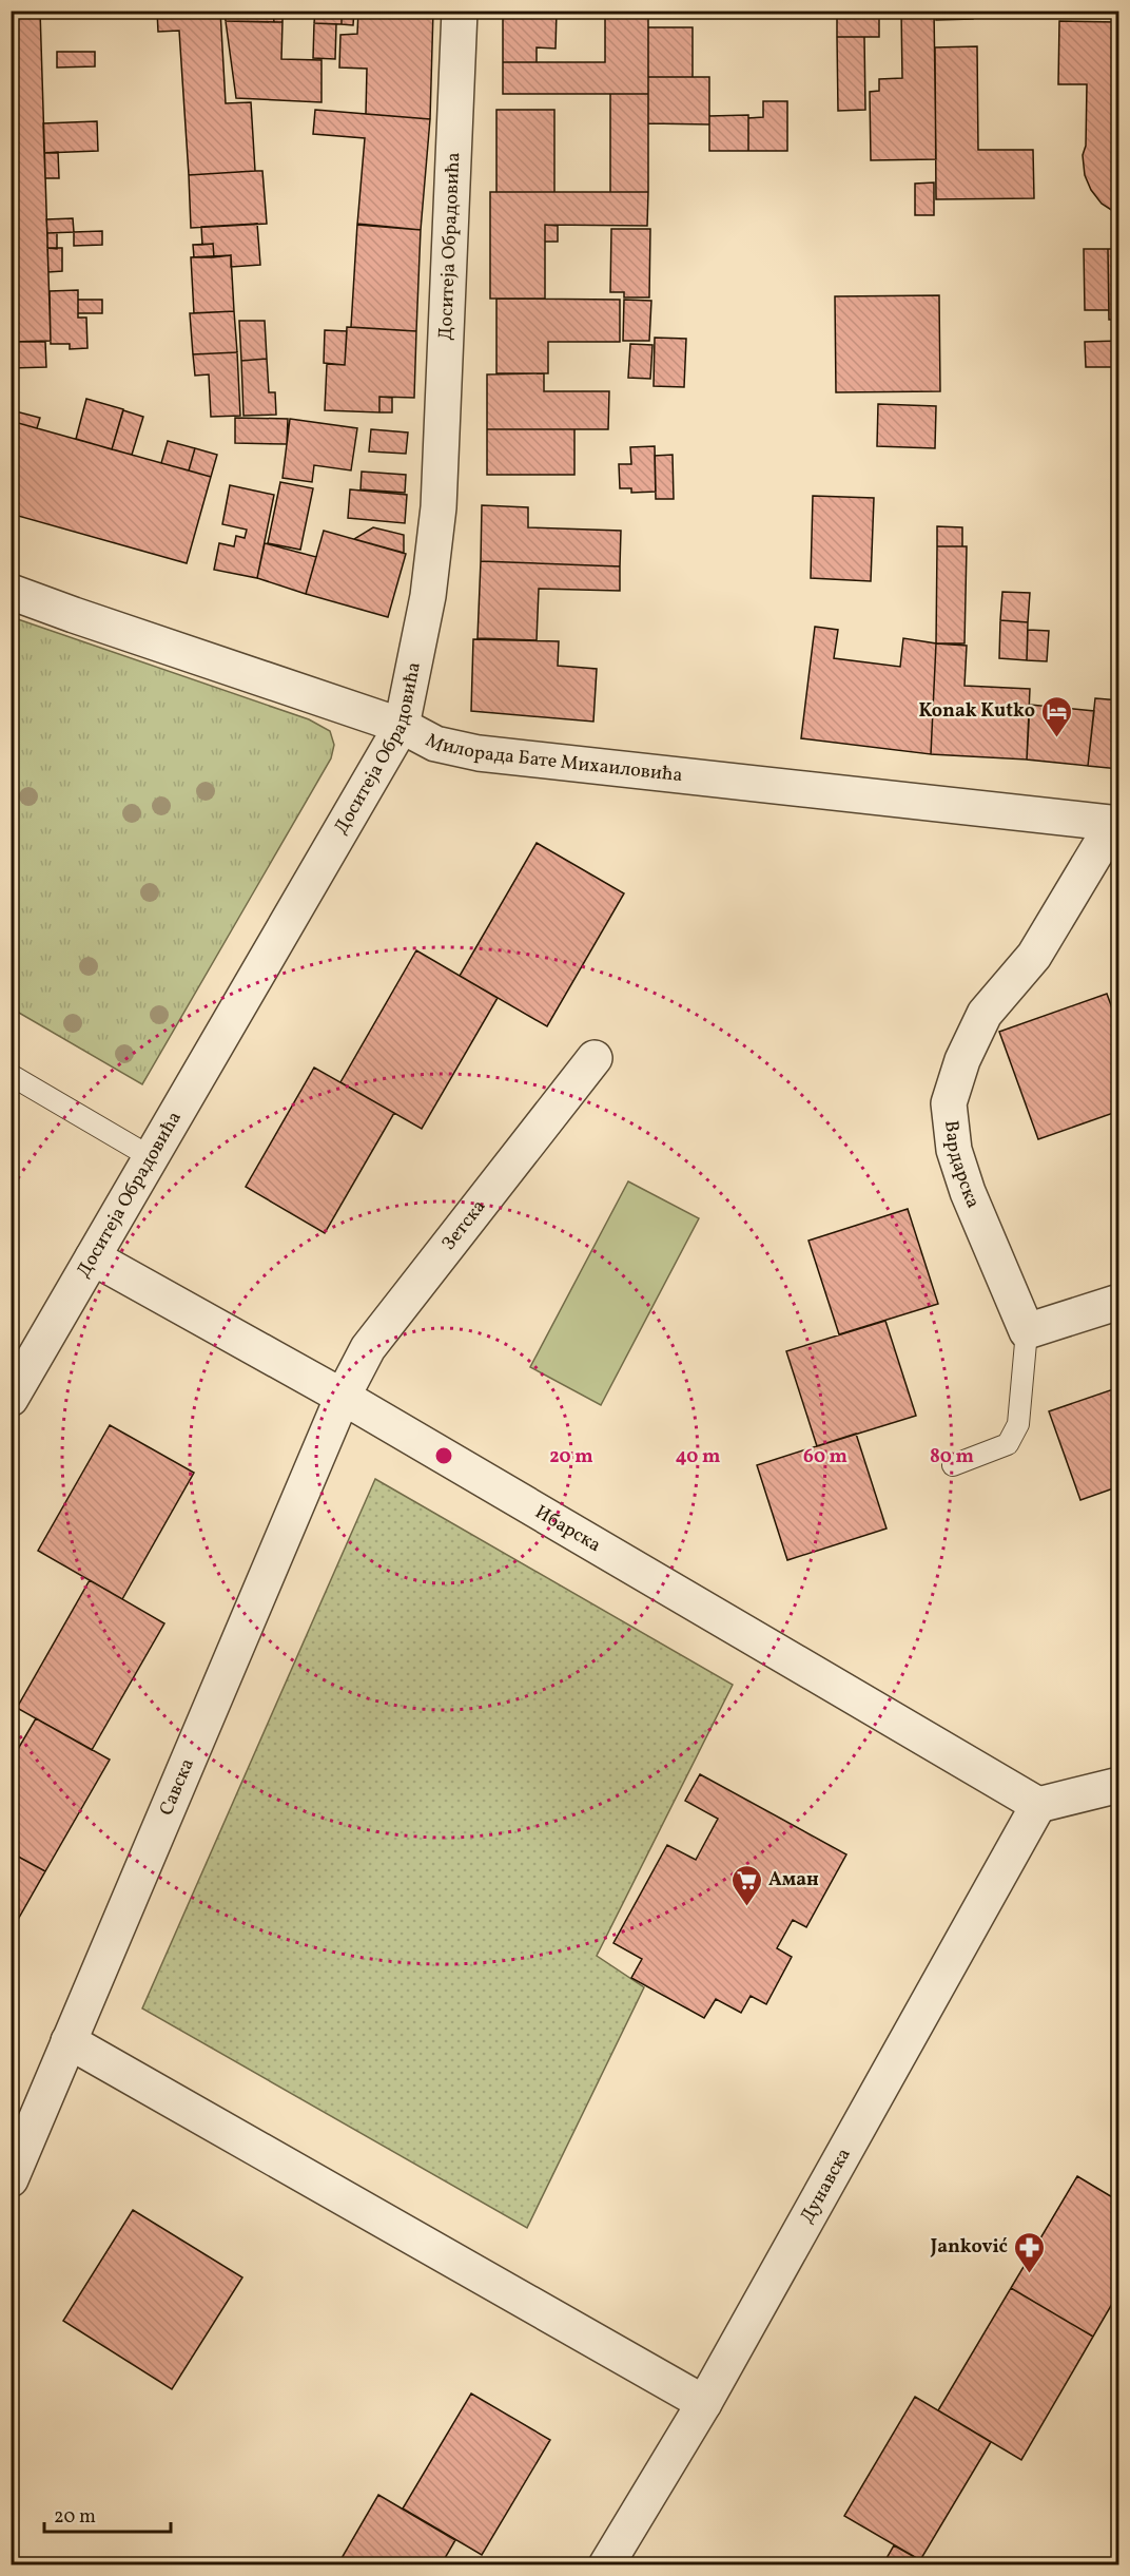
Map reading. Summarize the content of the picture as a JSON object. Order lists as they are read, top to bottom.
{
  "streets": {
    "street": [
      "Доситеја Обрадовића",
      "Милорада Бате Михаиловића",
      "Вардарска",
      "Зетска",
      "Ибарска",
      "Савска",
      "Дунавска"
    ]
  },
  "crossings": [
    ["Доситеја Обрадовића", "Милорада Бате Михаиловића"],
    ["Доситеја Обрадовића", "Ибарска"],
    ["Милорада Бате Михаиловића", "Вардарска"],
    ["Зетска", "Ибарска"],
    ["Зетска", "Савска"],
    ["Ибарска", "Савска"],
    ["Ибарска", "Дунавска"]
  ],
  "places": {
    "hotel": ["Konak Kutko"],
    "supermarket": ["Аман"],
    "pharmacy": ["Janković"]
  },
  "scale_bar": "20 m",
  "rings": [
    "20 m",
    "40 m",
    "60 m",
    "80 m"
  ]
}
